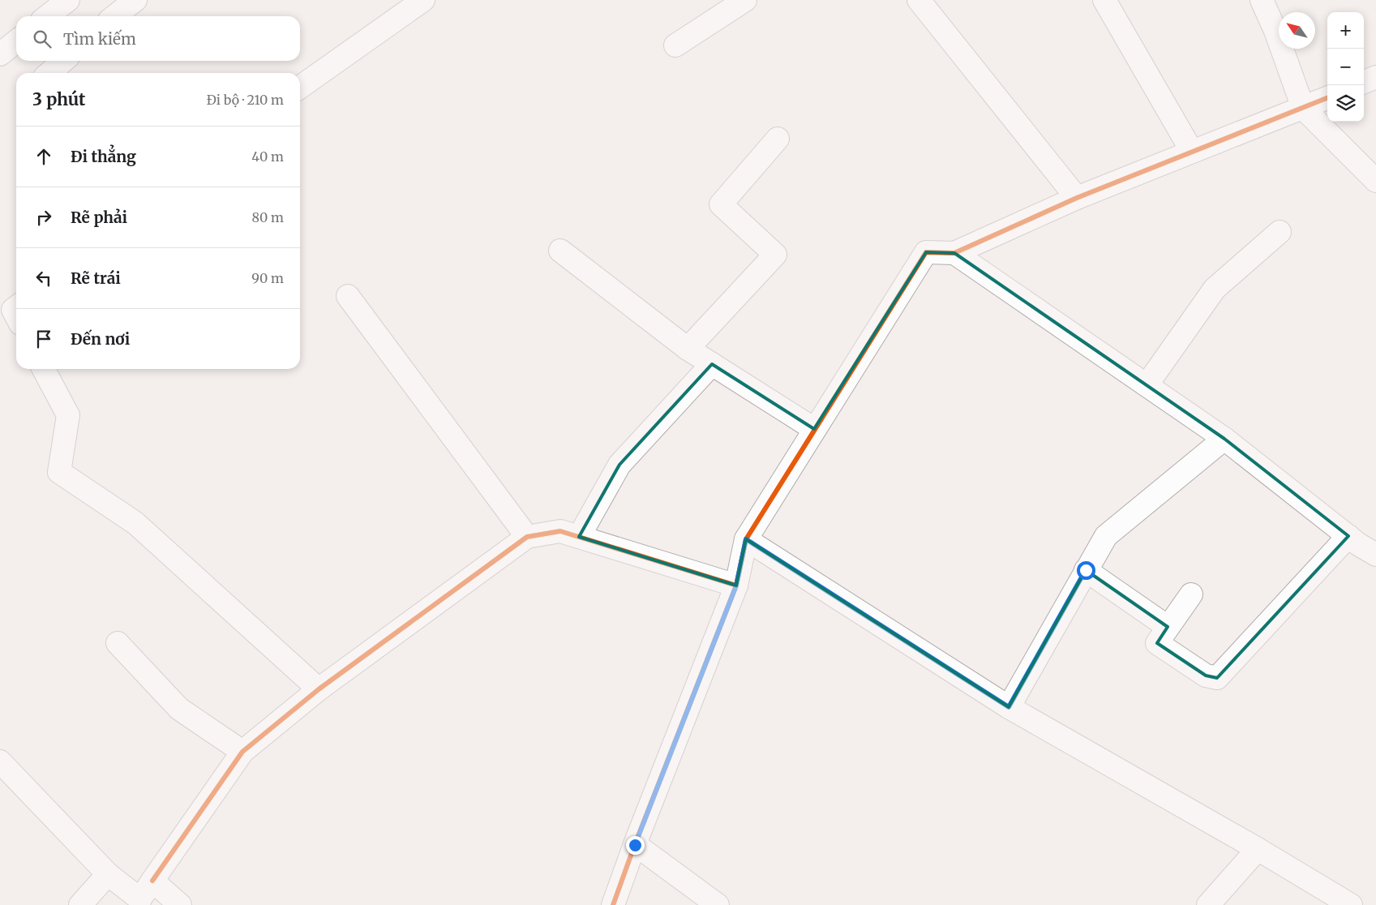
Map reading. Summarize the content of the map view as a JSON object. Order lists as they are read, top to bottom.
{
  "north": "top left",
  "page": {
    "map_buttons": ["+", "−"],
    "search": "Tìm kiếm",
    "heading": ["3 phút", "Đi bộ · 210 m"],
    "list": [
      ["Đi thẳng", "40 m"],
      ["Rẽ phải", "80 m"],
      ["Rẽ trái", "90 m"],
      "Đến nơi"
    ]
  }
}
